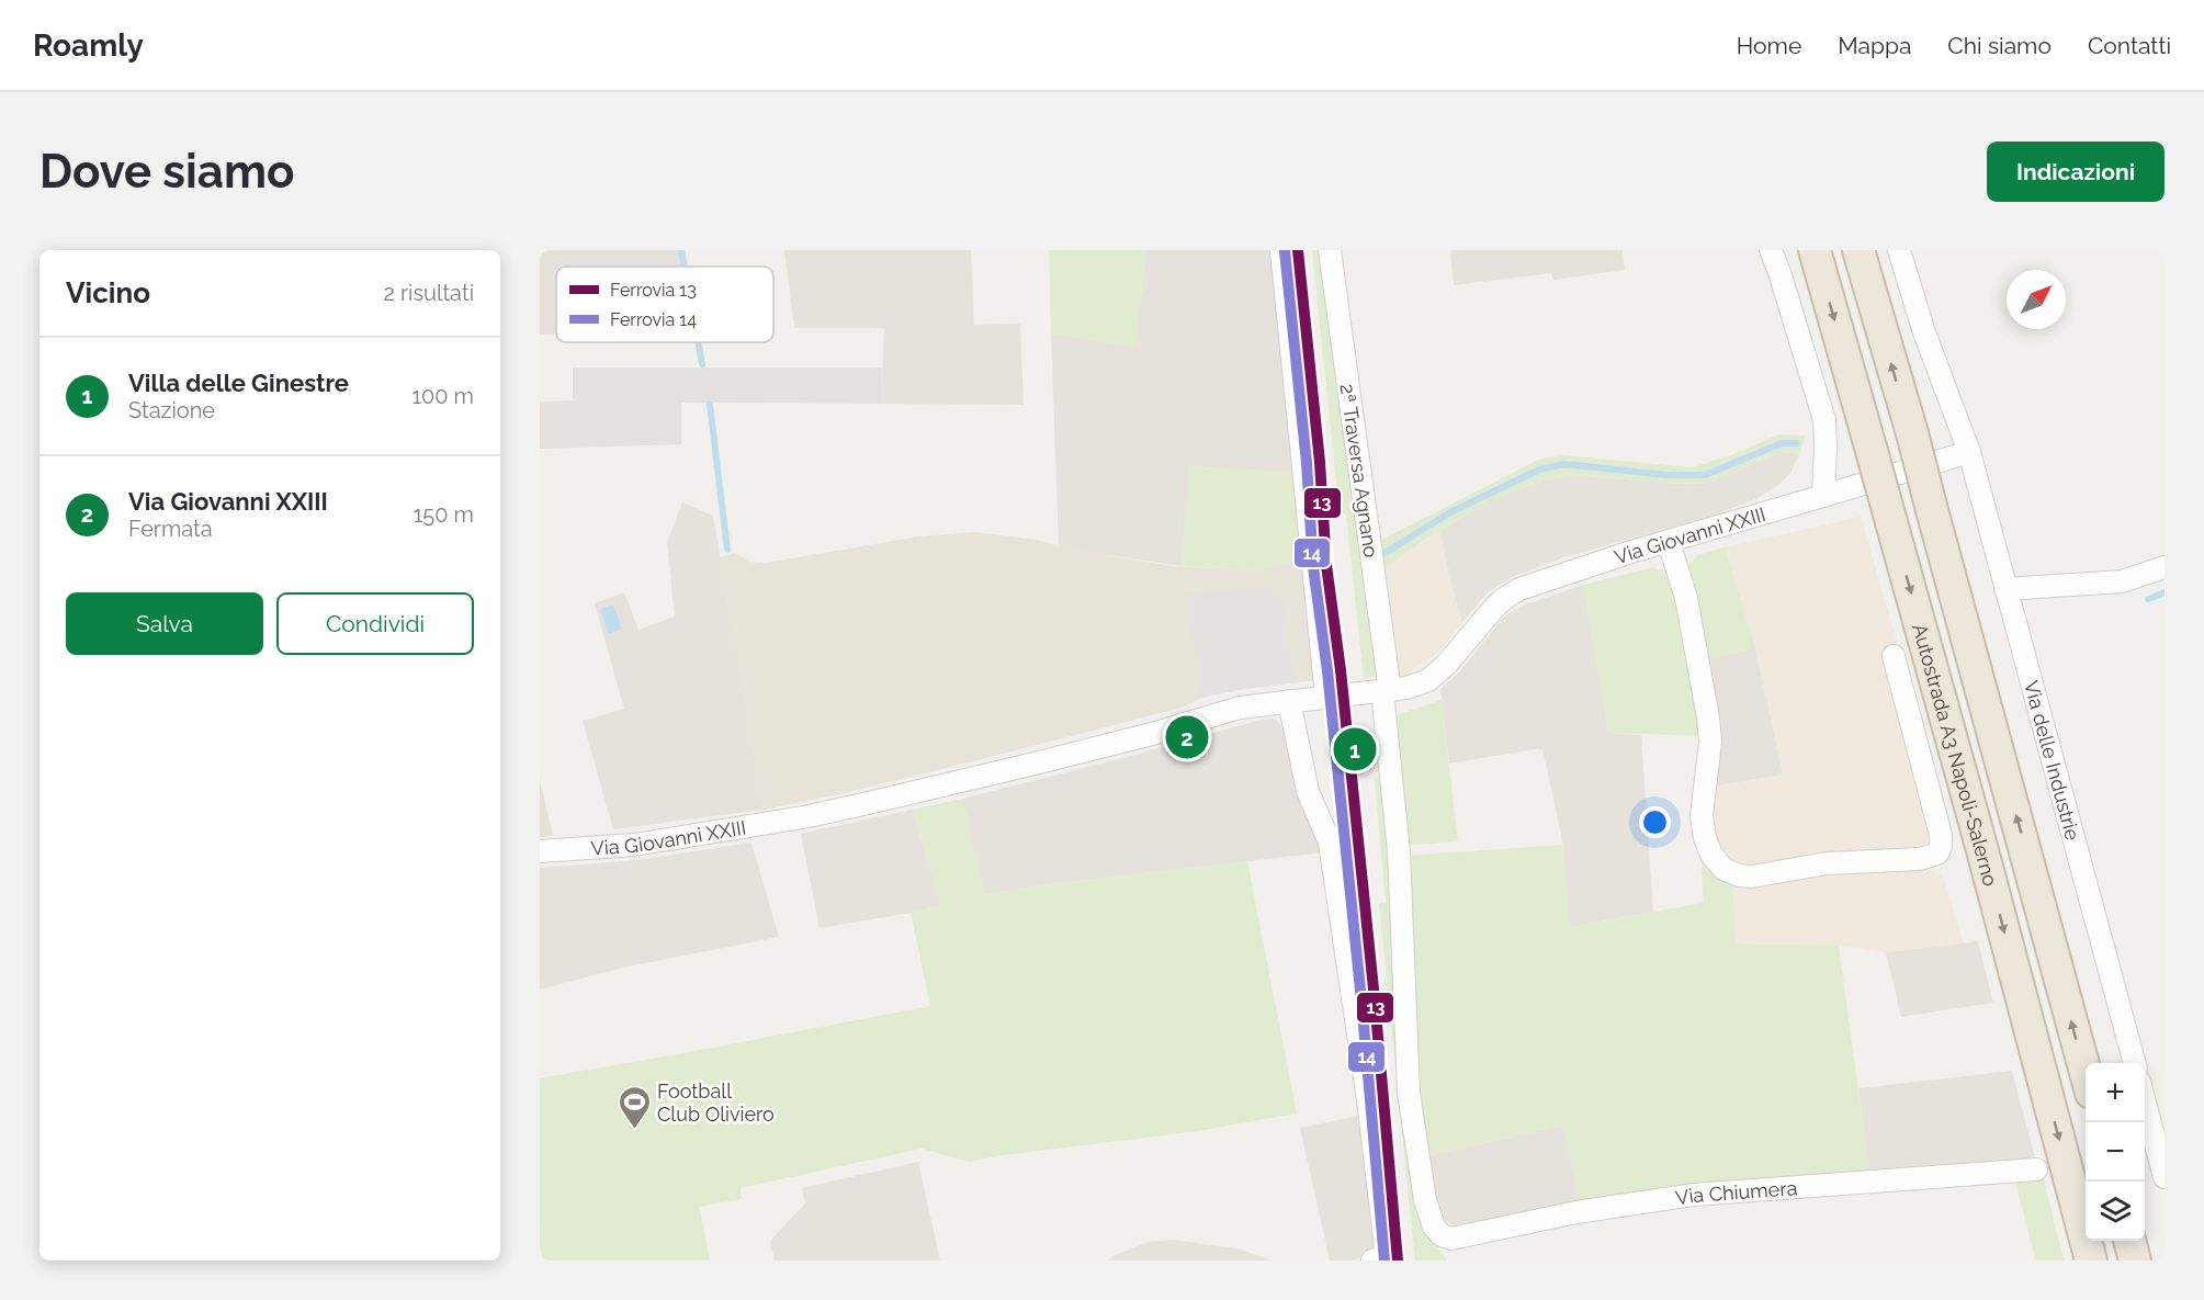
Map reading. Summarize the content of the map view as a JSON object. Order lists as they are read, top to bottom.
{
  "streets": {
    "highway": ["Autostrada A3 Napoli-Salerno"],
    "street": [
      "2ª Traversa Agnano",
      "Via Giovanni XXIII",
      "Via delle Industrie",
      "Via Chiumera"
    ]
  },
  "crossings": [
    ["2ª Traversa Agnano", "Via Giovanni XXIII"],
    ["2ª Traversa Agnano", "Via Chiumera"],
    ["Via Giovanni XXIII", "Via delle Industrie"]
  ],
  "places": {
    "sports": ["Football Club Oliviero"]
  },
  "lines": ["rail line 13", "rail line 14"],
  "legend": ["Ferrovia 13", "Ferrovia 14"],
  "north": "top right",
  "page": {
    "header": "Roamly",
    "nav": [
      "Home",
      "Mappa",
      "Chi siamo",
      "Contatti"
    ],
    "buttons": [
      "Indicazioni",
      ["Salva", "Condividi"]
    ],
    "title": "Dove siamo",
    "heading": ["Vicino", "2 risultati"],
    "list": [
      {
        "mark": "1",
        "name": "Villa delle Ginestre",
        "note": "Stazione",
        "value": "100 m"
      },
      {
        "mark": "2",
        "name": "Via Giovanni XXIII",
        "note": "Fermata",
        "value": "150 m"
      }
    ],
    "pins": ["2", "1"],
    "map_buttons": ["+", "−"]
  }
}
